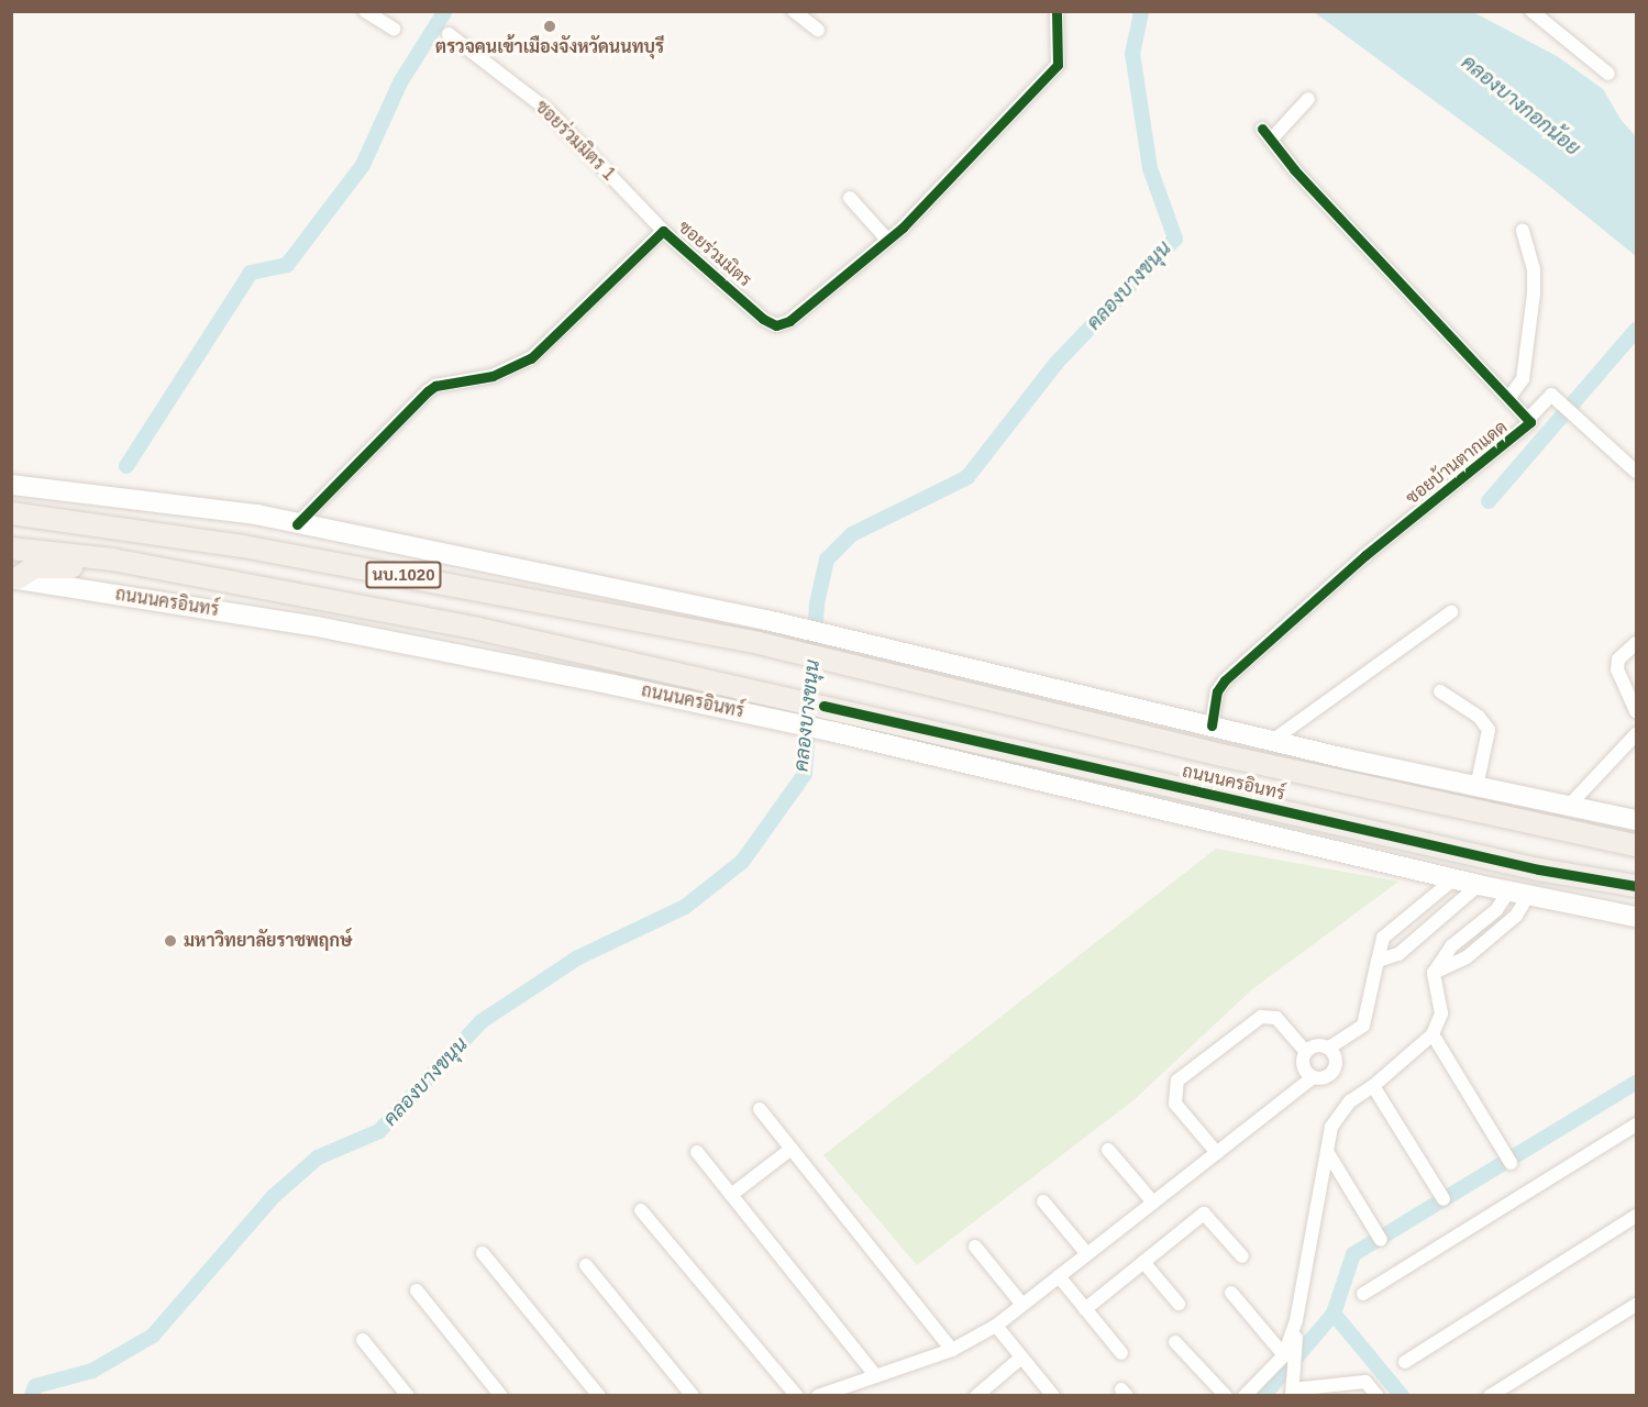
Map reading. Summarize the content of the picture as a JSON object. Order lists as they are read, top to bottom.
{
  "streets": {
    "main road": ["นบ.1020", "ถนนนครอินทร์"],
    "street": ["ซอยร่วมมิตร 1", "ซอยร่วมมิตร", "ซอยบ้านตากแดด"]
  },
  "crossings": [
    ["ซอยร่วมมิตร 1", "ซอยร่วมมิตร"],
    ["ซอยร่วมมิตร", "นบ.1020"],
    ["ซอยบ้านตากแดด", "นบ.1020"]
  ],
  "water": ["คลองบางกอกน้อย", "คลองบางขนุน"],
  "places": ["ตรวจคนเข้าเมืองจังหวัดนนทบุรี", "มหาวิทยาลัยราชพฤกษ์"]
}
